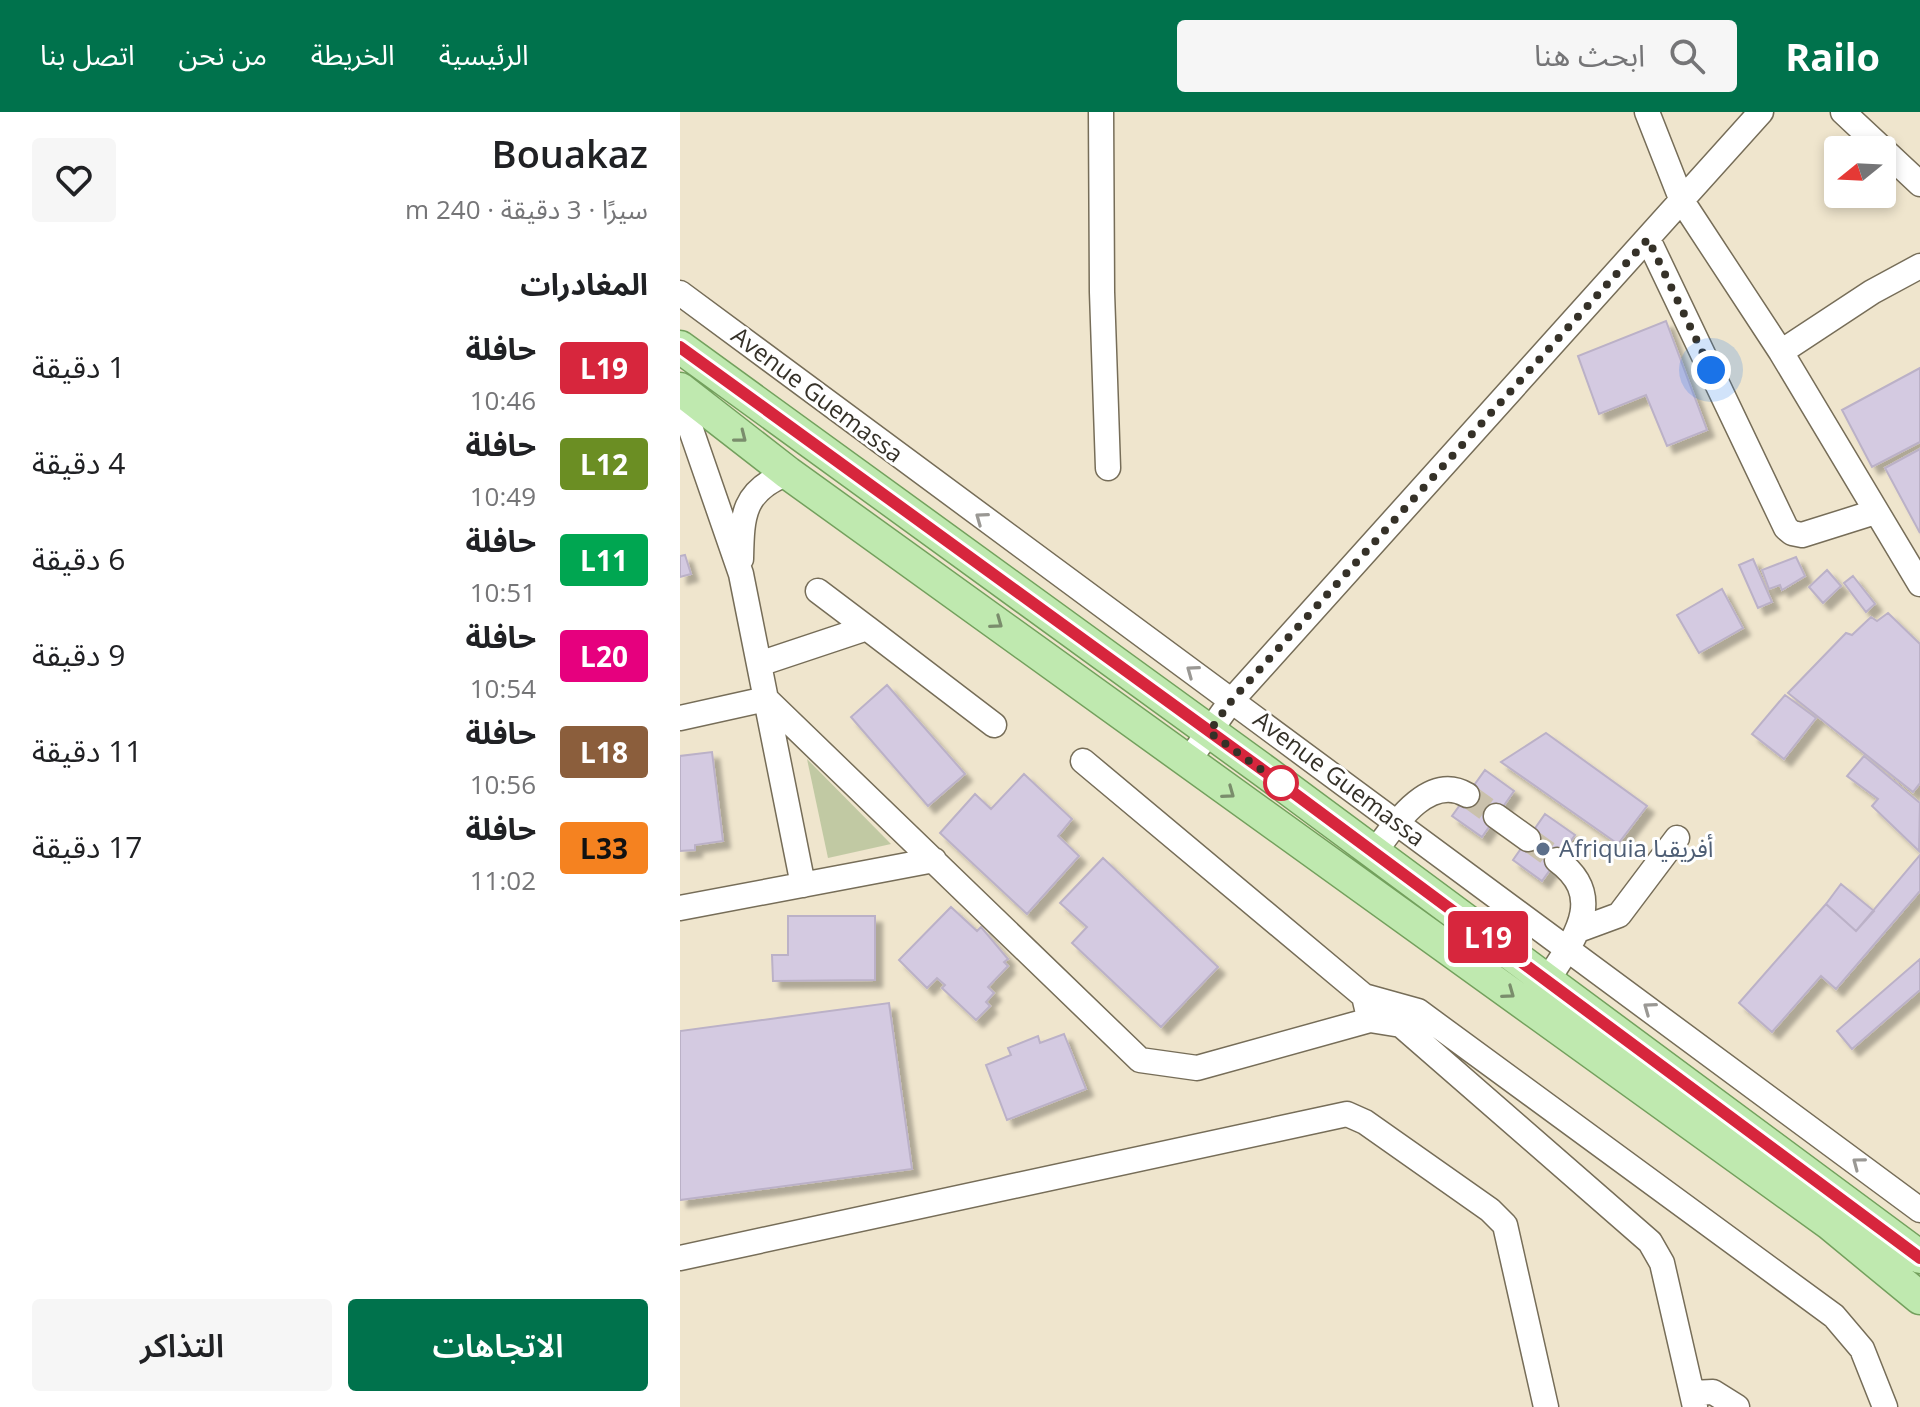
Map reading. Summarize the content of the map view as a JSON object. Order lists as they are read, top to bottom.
{
  "streets": {
    "main road": ["Avenue Guemassa"]
  },
  "places": ["Afriquia أفريقيا"],
  "lines": ["bus line L19"],
  "north": "left",
  "page": {
    "header": "Railo",
    "search": "ابحث هنا",
    "nav": [
      "الرئيسية",
      "الخريطة",
      "من نحن",
      "اتصل بنا"
    ],
    "on_map": "L19",
    "heading": [
      ["Bouakaz", "سيرًا · 3 دقيقة · 240 m"],
      "المغادرات"
    ],
    "list": [
      {
        "mark": "L19",
        "name": "حافلة",
        "note": "10:46",
        "value": "1 دقيقة"
      },
      {
        "mark": "L12",
        "name": "حافلة",
        "note": "10:49",
        "value": "4 دقيقة"
      },
      {
        "mark": "L11",
        "name": "حافلة",
        "note": "10:51",
        "value": "6 دقيقة"
      },
      {
        "mark": "L20",
        "name": "حافلة",
        "note": "10:54",
        "value": "9 دقيقة"
      },
      {
        "mark": "L18",
        "name": "حافلة",
        "note": "10:56",
        "value": "11 دقيقة"
      },
      {
        "mark": "L33",
        "name": "حافلة",
        "note": "11:02",
        "value": "17 دقيقة"
      }
    ],
    "buttons": ["الاتجاهات", "التذاكر"]
  }
}
